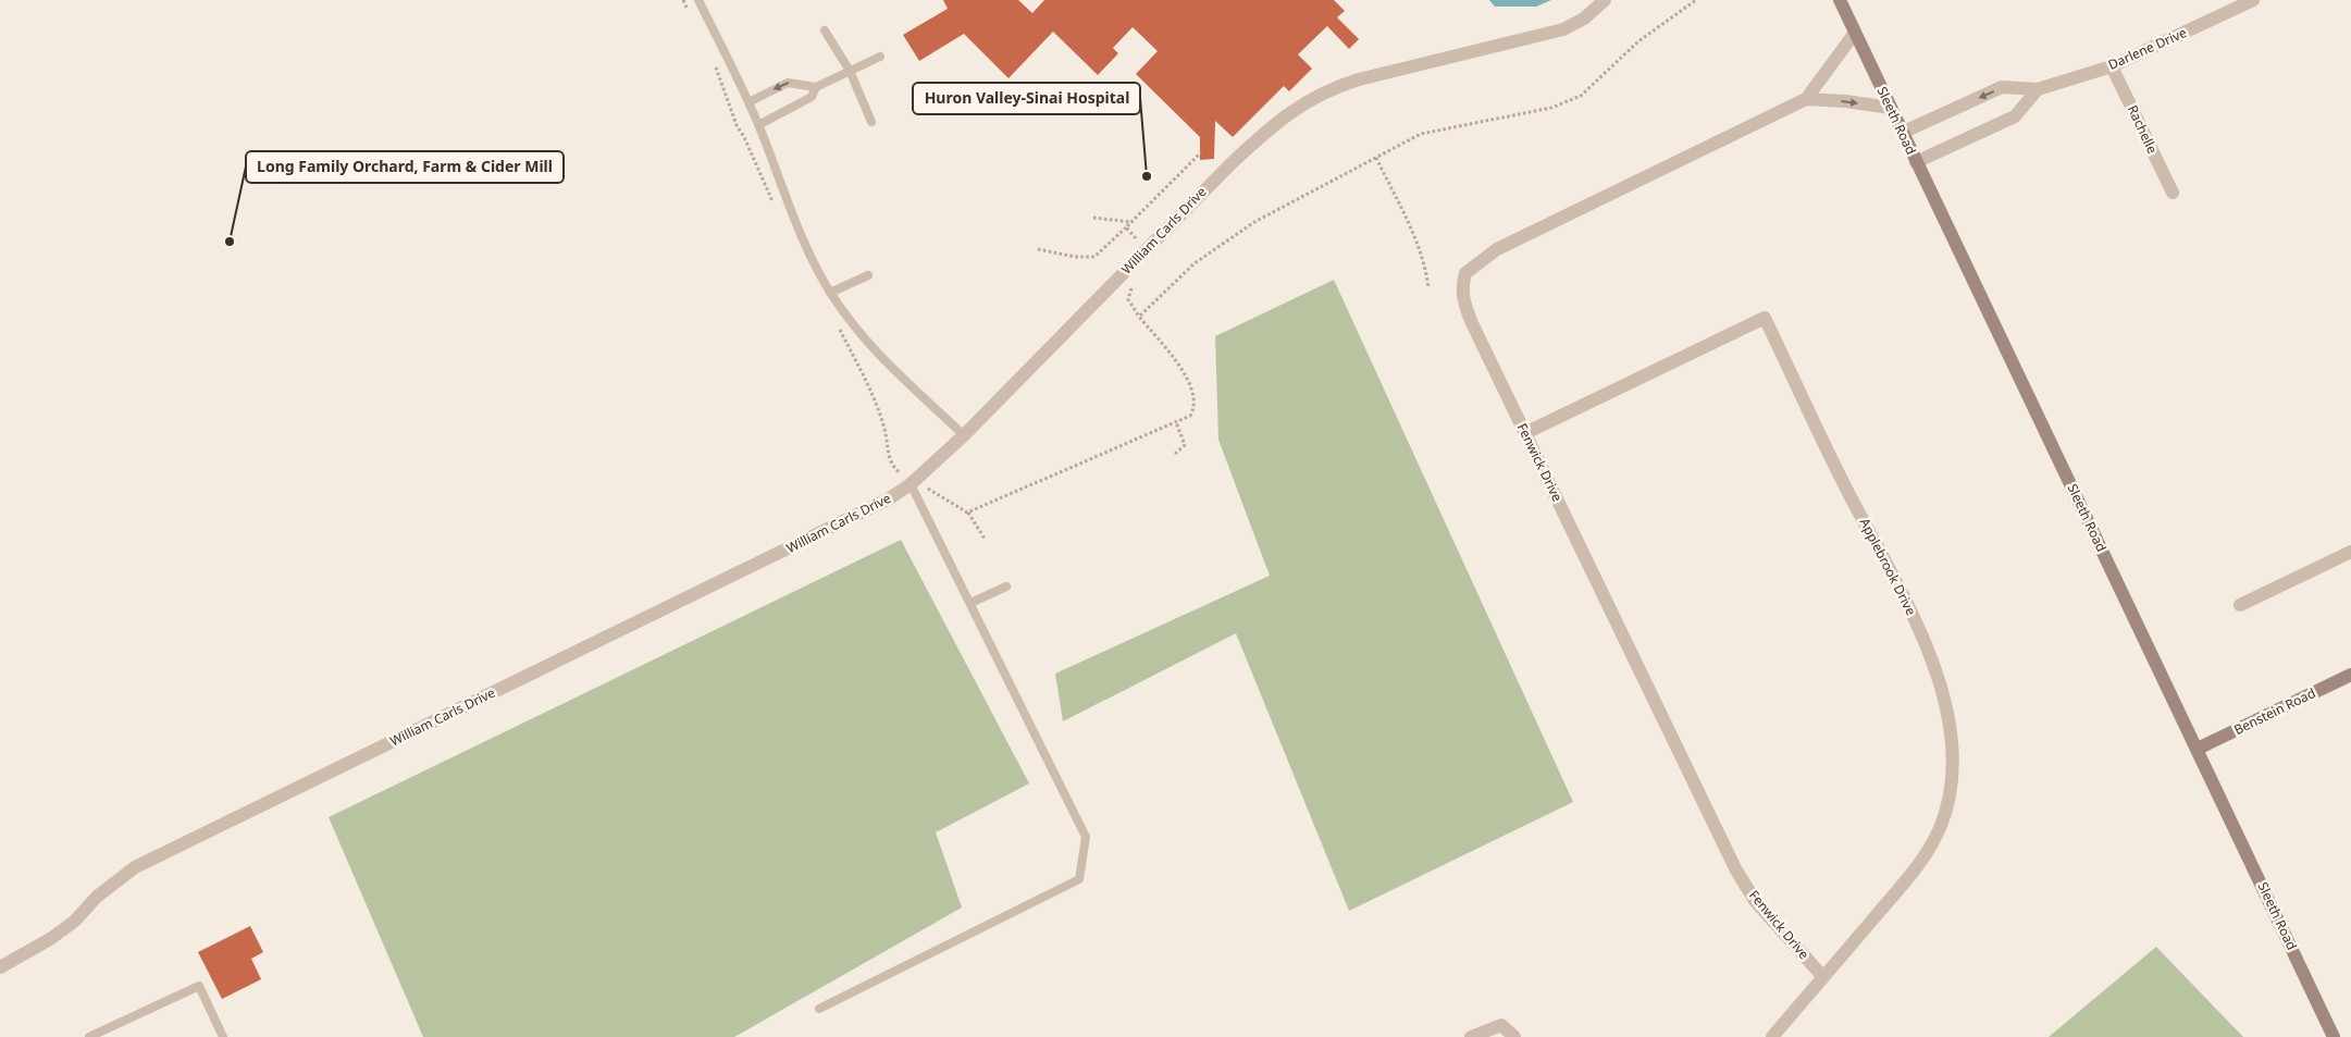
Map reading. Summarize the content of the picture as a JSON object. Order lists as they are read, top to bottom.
{
  "streets": {
    "street": [
      "Darlene Drive",
      "Sleeth Road",
      "Rachelle",
      "William Carls Drive",
      "Fenwick Drive",
      "Applebrook Drive",
      "Benstein Road"
    ]
  },
  "crossings": [
    ["Darlene Drive", "Sleeth Road"],
    ["Darlene Drive", "Rachelle"],
    ["Sleeth Road", "Fenwick Drive"],
    ["Sleeth Road", "Benstein Road"],
    ["Fenwick Drive", "Applebrook Drive"]
  ],
  "places": ["Huron Valley-Sinai Hospital", "Long Family Orchard, Farm & Cider Mill"]
}
